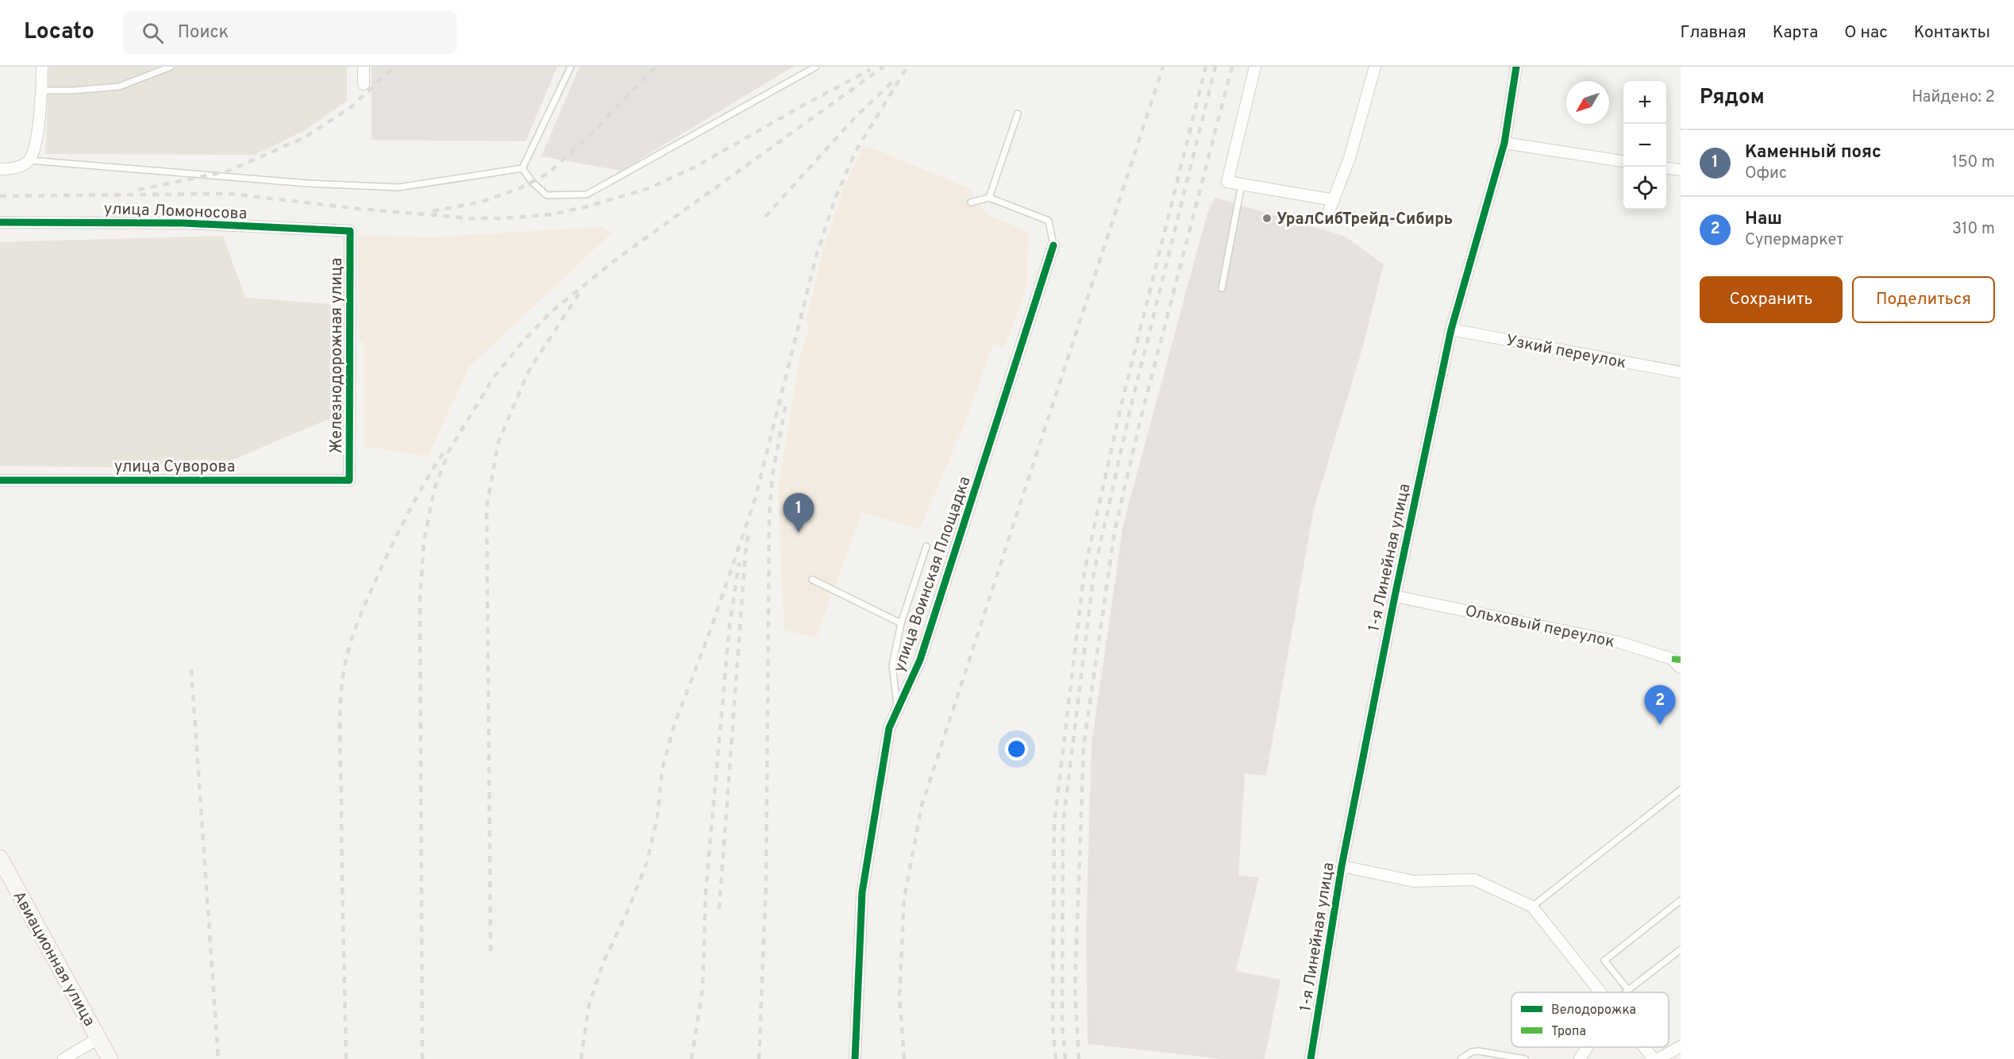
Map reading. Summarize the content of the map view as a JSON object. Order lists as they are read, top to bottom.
{
  "streets": {
    "main road": ["Авиационная улица"],
    "street": [
      "улица Ломоносова",
      "Узкий переулок",
      "Железнодорожная улица",
      "улица Суворова",
      "1-я Линейная улица",
      "улица Воинская Площадка",
      "Ольховый переулок"
    ]
  },
  "crossings": [
    ["улица Ломоносова", "Железнодорожная улица"],
    ["Узкий переулок", "1-я Линейная улица"],
    ["Железнодорожная улица", "улица Суворова"],
    ["1-я Линейная улица", "Ольховый переулок"]
  ],
  "places": ["УралСибТрейд-Сибирь"],
  "legend": ["Велодорожка", "Тропа"],
  "north": "bottom left",
  "page": {
    "header": "Locato",
    "search": "Поиск",
    "nav": [
      "Главная",
      "Карта",
      "О нас",
      "Контакты"
    ],
    "heading": ["Рядом", "Найдено: 2"],
    "map_buttons": ["+", "−"],
    "list": [
      {
        "mark": "1",
        "name": "Каменный пояс",
        "note": "Офис",
        "value": "150 m"
      },
      {
        "mark": "2",
        "name": "Наш",
        "note": "Супермаркет",
        "value": "310 m"
      }
    ],
    "buttons": ["Сохранить", "Поделиться"],
    "pins": ["1", "2"]
  }
}
